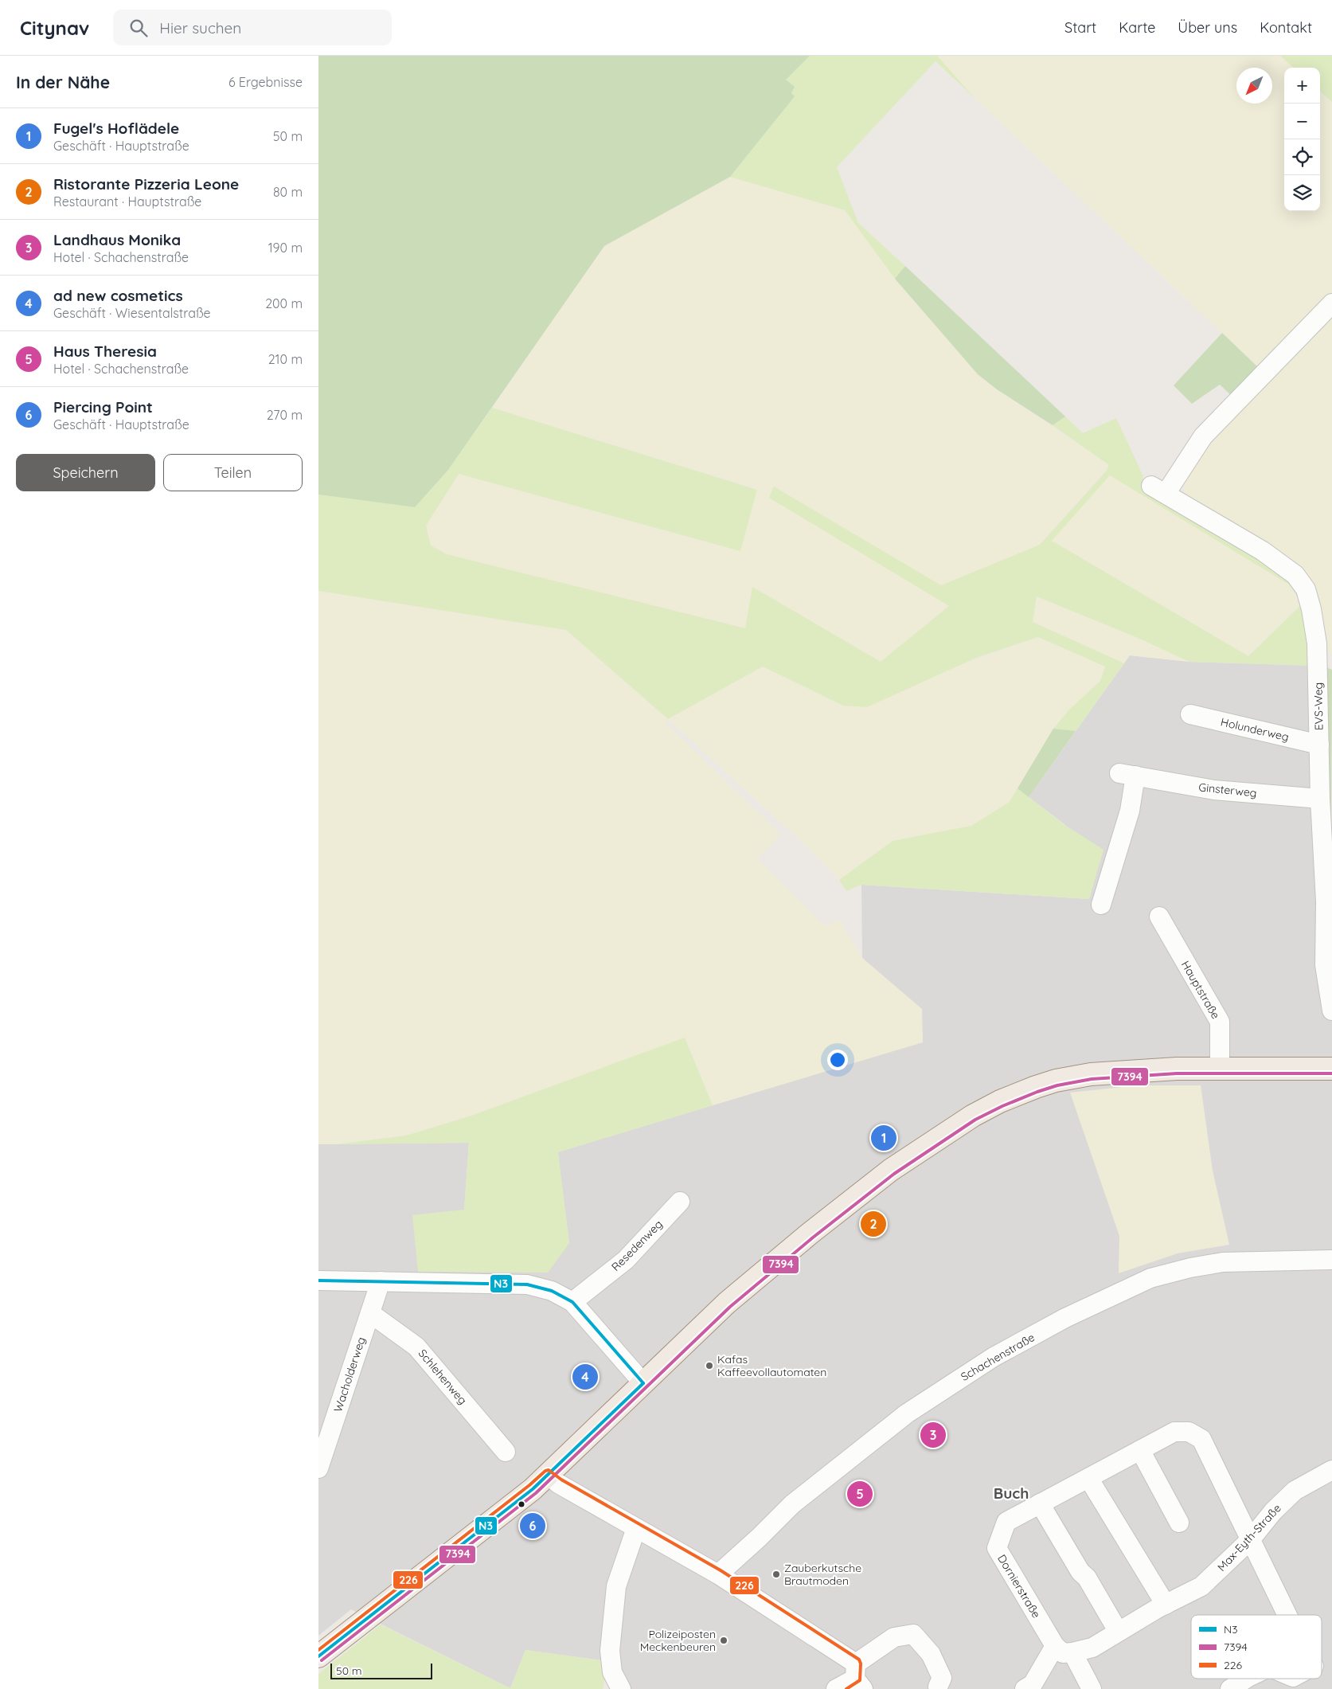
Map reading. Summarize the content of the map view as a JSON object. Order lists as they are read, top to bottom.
{
  "streets": {
    "street": [
      "EVS-Weg",
      "Holunderweg",
      "Ginsterweg",
      "Hauptstraße",
      "Resedenweg",
      "Schachenstraße",
      "Wacholderweg",
      "Schlehenweg",
      "Max-Eyth-Straße",
      "Dornierstraße"
    ]
  },
  "crossings": [
    ["EVS-Weg", "Holunderweg"],
    ["EVS-Weg", "Ginsterweg"],
    ["Wacholderweg", "Schlehenweg"],
    ["Max-Eyth-Straße", "Dornierstraße"]
  ],
  "districts": ["Buch"],
  "places": ["Kafas Kaffeevollautomaten", "Zauberkutsche Brautmoden", "Polizeiposten Meckenbeuren"],
  "lines": ["transit line 7394", "transit line N3", "transit line 226"],
  "legend": ["N3", "7394", "226"],
  "scale_bar": "50 m",
  "north": "bottom left",
  "page": {
    "header": "Citynav",
    "search": "Hier suchen",
    "nav": [
      "Start",
      "Karte",
      "Über uns",
      "Kontakt"
    ],
    "heading": ["In der Nähe", "6 Ergebnisse"],
    "map_buttons": ["+", "−"],
    "list": [
      {
        "mark": "1",
        "name": "Fugel's Hoflädele",
        "note": "Geschäft · Hauptstraße",
        "value": "50 m"
      },
      {
        "mark": "2",
        "name": "Ristorante Pizzeria Leone",
        "note": "Restaurant · Hauptstraße",
        "value": "80 m"
      },
      {
        "mark": "3",
        "name": "Landhaus Monika",
        "note": "Hotel · Schachenstraße",
        "value": "190 m"
      },
      {
        "mark": "4",
        "name": "ad new cosmetics",
        "note": "Geschäft · Wiesentalstraße",
        "value": "200 m"
      },
      {
        "mark": "5",
        "name": "Haus Theresia",
        "note": "Hotel · Schachenstraße",
        "value": "210 m"
      },
      {
        "mark": "6",
        "name": "Piercing Point",
        "note": "Geschäft · Hauptstraße",
        "value": "270 m"
      }
    ],
    "buttons": ["Speichern", "Teilen"],
    "pins": [
      "1",
      "2",
      "4",
      "3",
      "5",
      "6"
    ],
    "scale": "50 m"
  }
}
